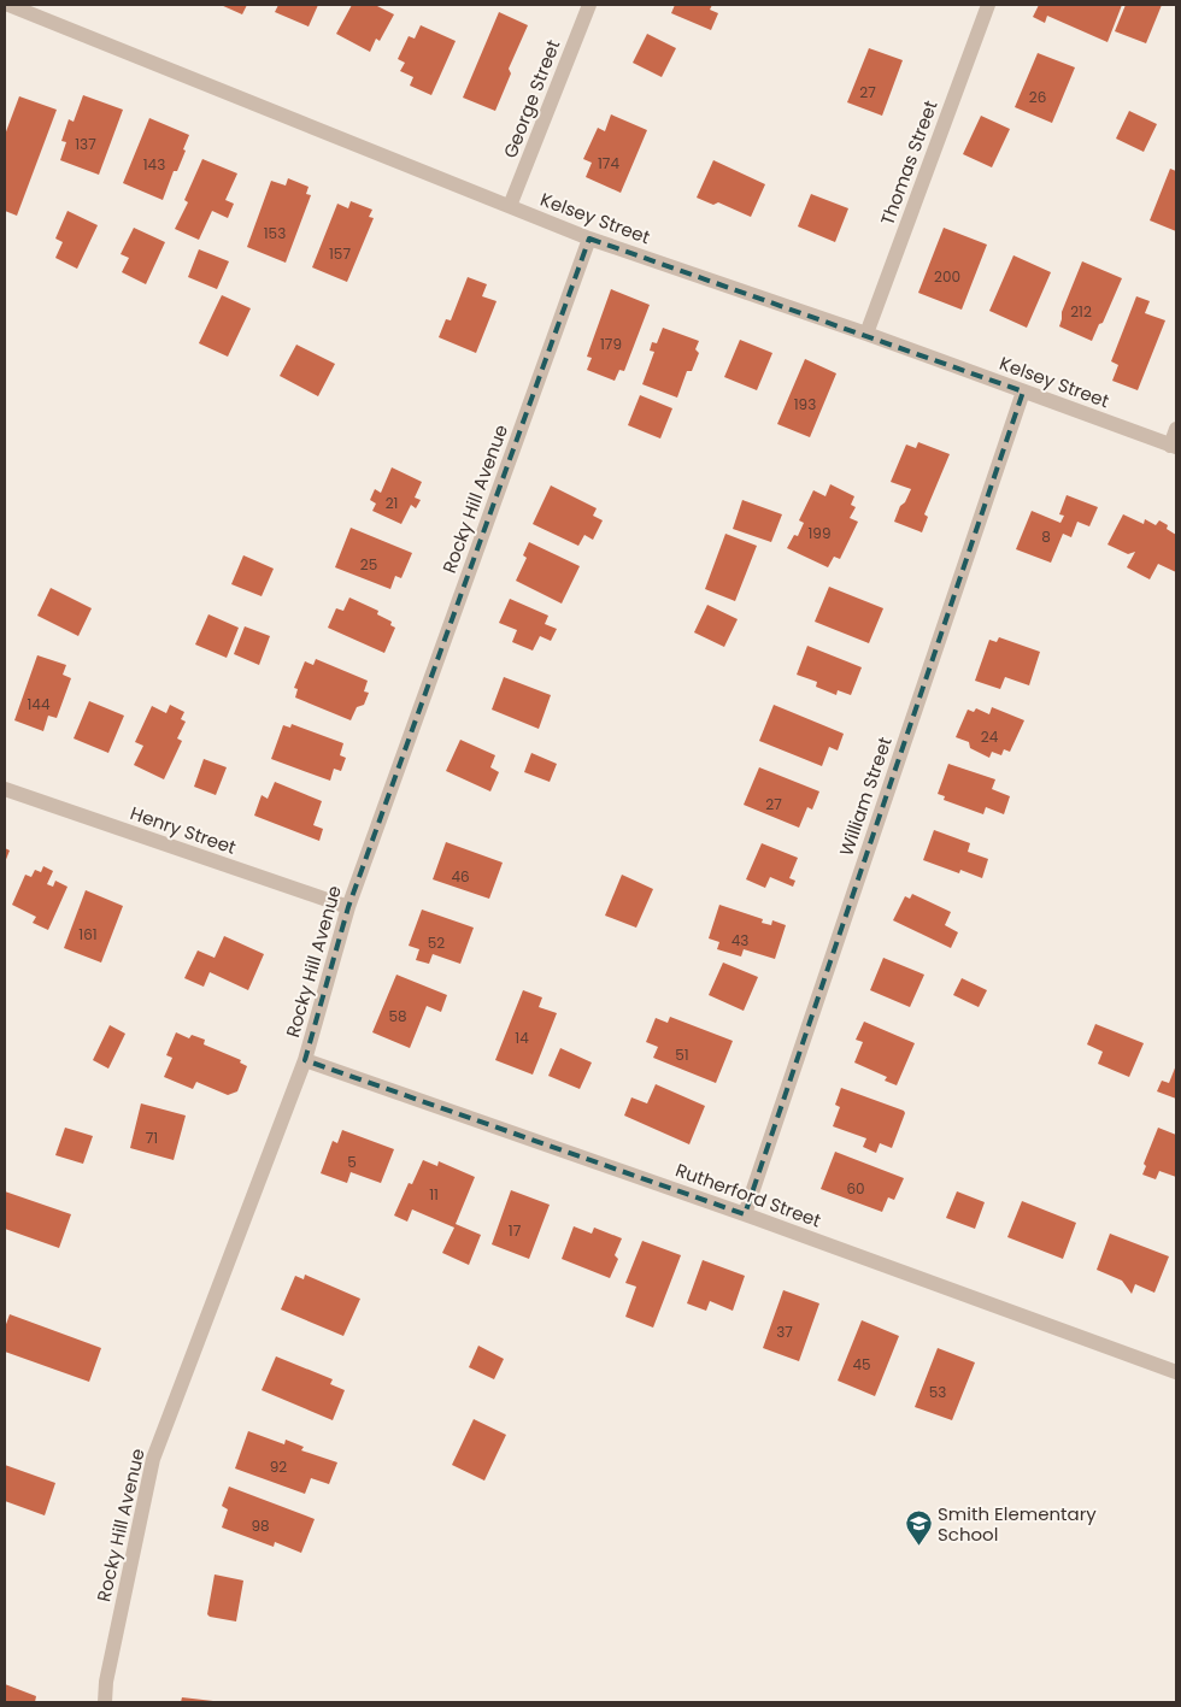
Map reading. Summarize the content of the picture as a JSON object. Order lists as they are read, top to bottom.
{
  "streets": {
    "street": [
      "George Street",
      "Thomas Street",
      "Kelsey Street",
      "Rocky Hill Avenue",
      "William Street",
      "Henry Street",
      "Rutherford Street"
    ]
  },
  "crossings": [
    ["George Street", "Kelsey Street"],
    ["Thomas Street", "Kelsey Street"],
    ["Kelsey Street", "Rocky Hill Avenue"],
    ["Kelsey Street", "William Street"],
    ["Rocky Hill Avenue", "Henry Street"],
    ["Rocky Hill Avenue", "Rutherford Street"],
    ["William Street", "Rutherford Street"]
  ],
  "places": {
    "school or university": ["Smith Elementary School"]
  },
  "house_numbers": [
    "27",
    "26",
    "137",
    "174",
    "143",
    "153",
    "157",
    "200",
    "212",
    "179",
    "193",
    "21",
    "199",
    "8",
    "25",
    "144",
    "24",
    "27",
    "46",
    "161",
    "43",
    "52",
    "58",
    "14",
    "51",
    "71",
    "5",
    "60",
    "11",
    "17",
    "37",
    "45",
    "53",
    "92",
    "98"
  ]
}
